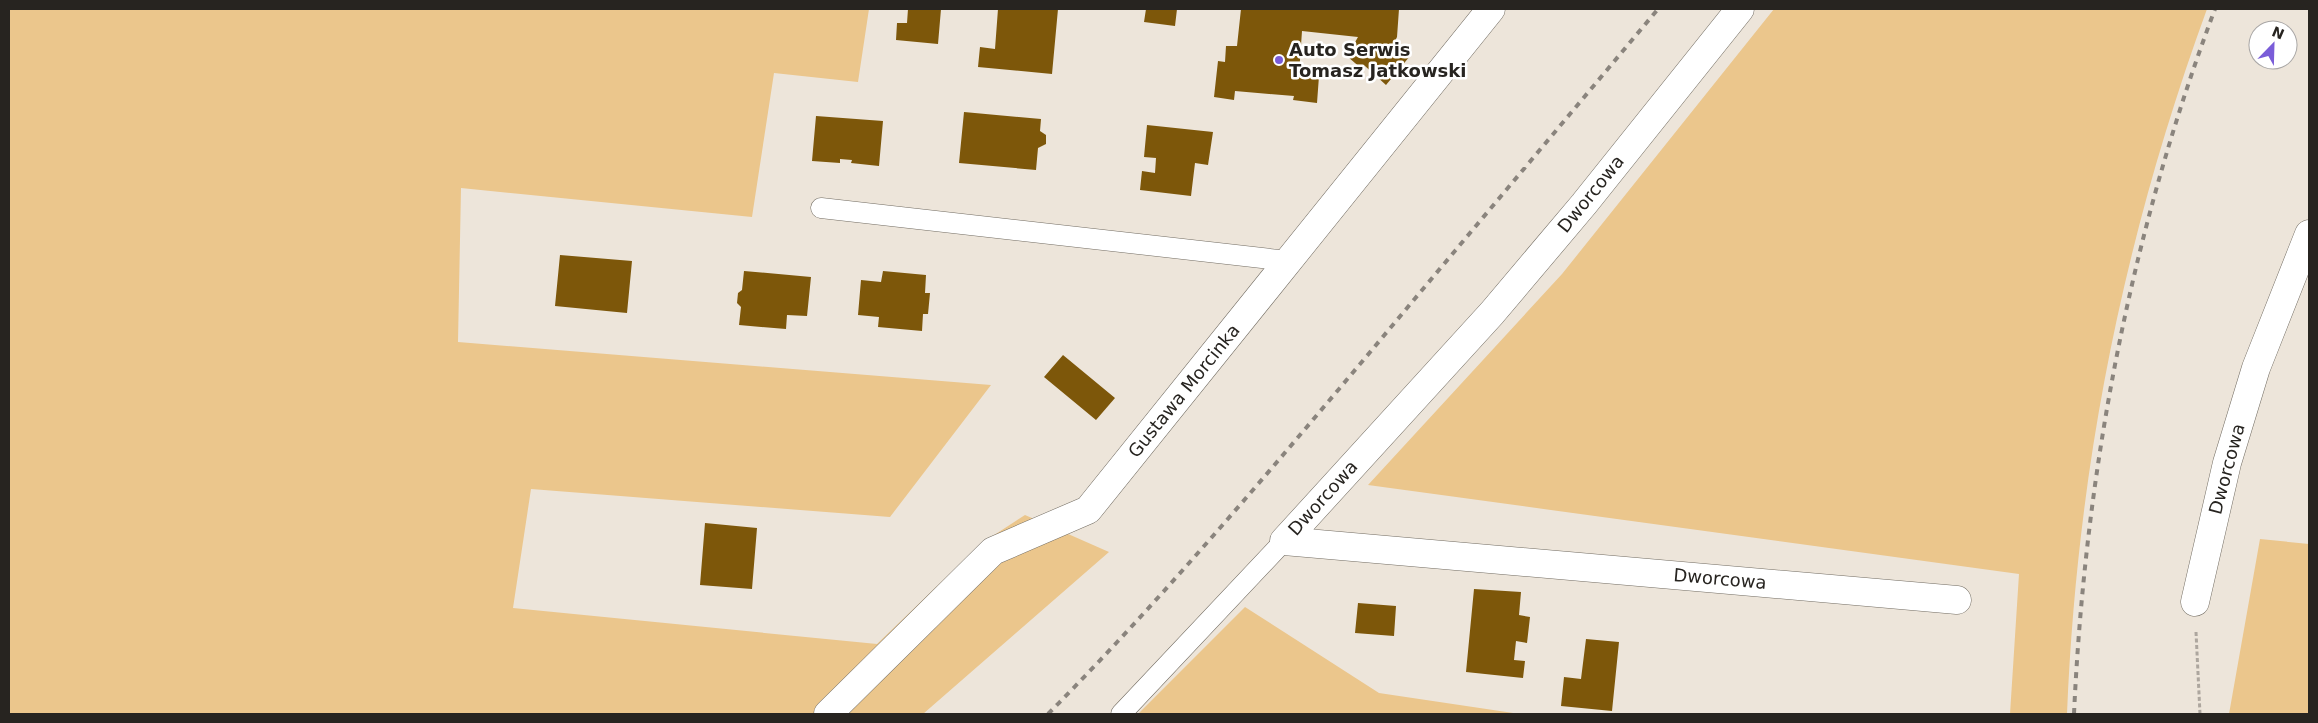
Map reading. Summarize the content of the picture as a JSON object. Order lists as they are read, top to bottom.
{
  "streets": {
    "street": ["Dworcowa", "Gustawa Morcinka"]
  },
  "places": ["Auto Serwis Tomasz Jatkowski"],
  "north": "top right"
}
